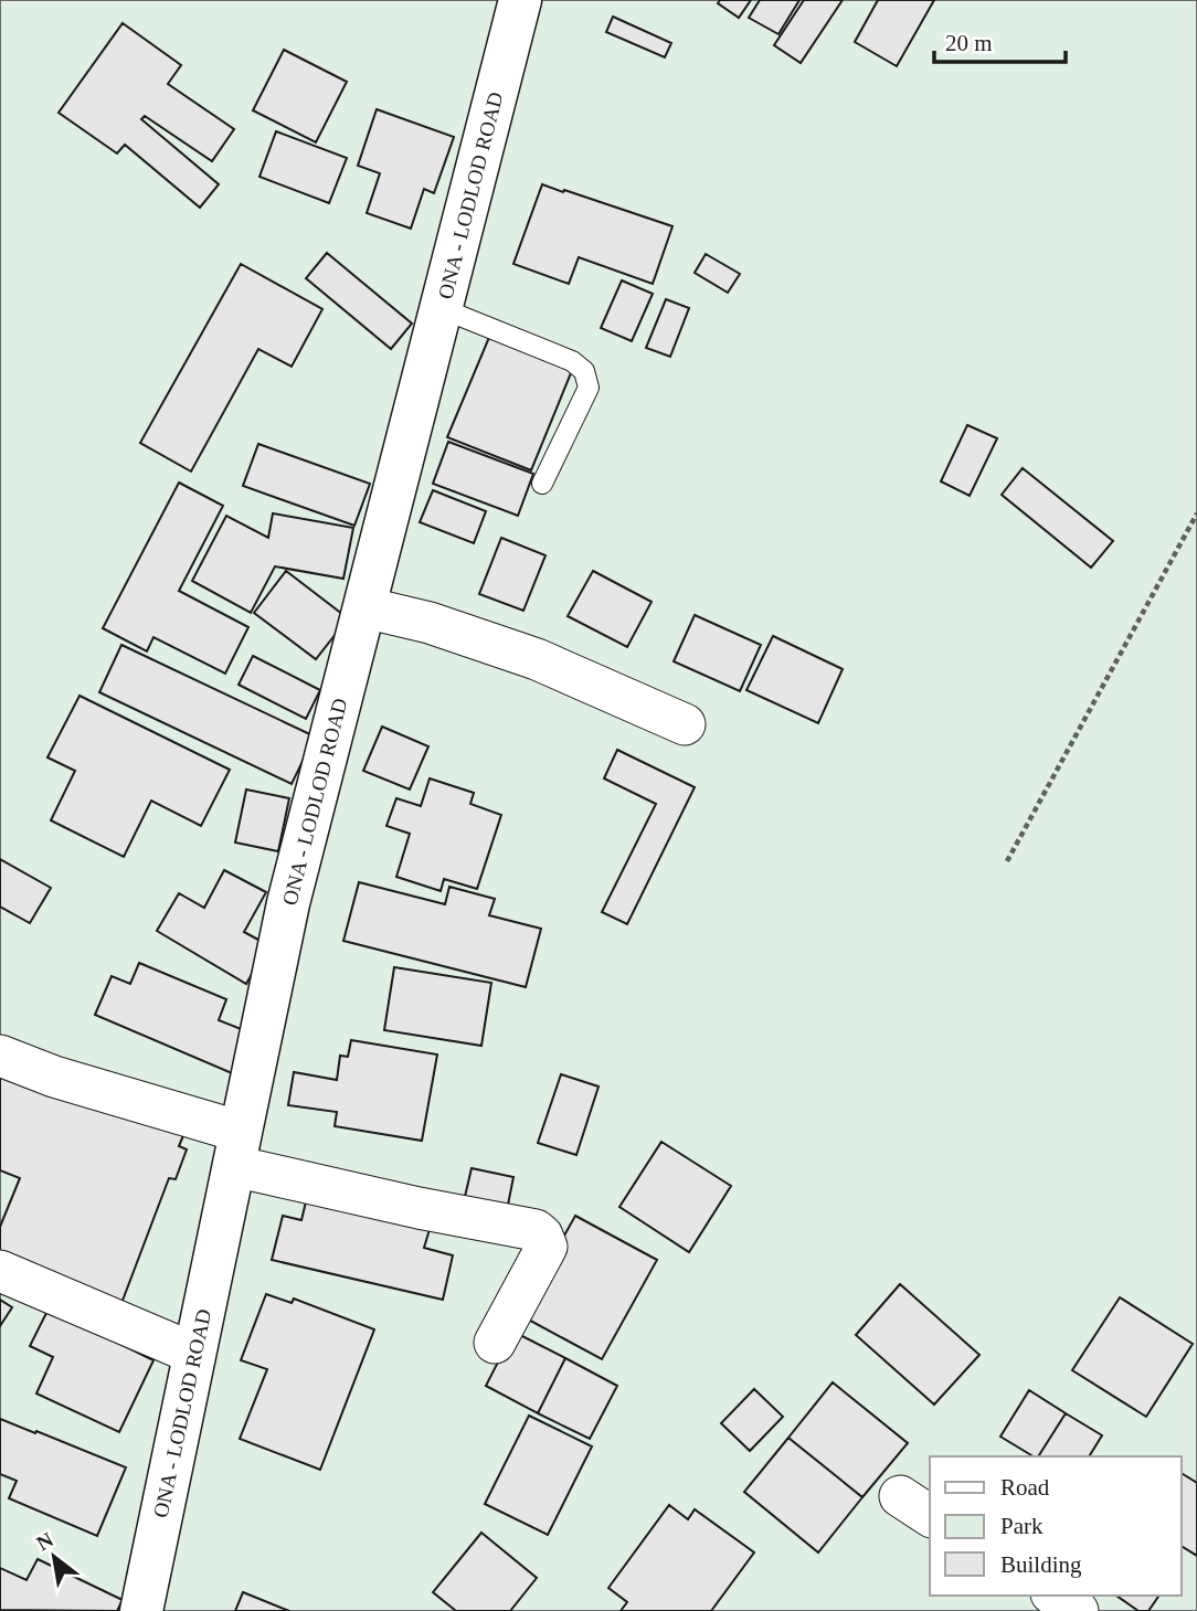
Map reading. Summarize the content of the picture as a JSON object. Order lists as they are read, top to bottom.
{
  "streets": {
    "main road": ["ONA - LODLOD ROAD"]
  },
  "legend": ["Road", "Park", "Building"],
  "scale_bar": "20 m",
  "north": "top left"
}
